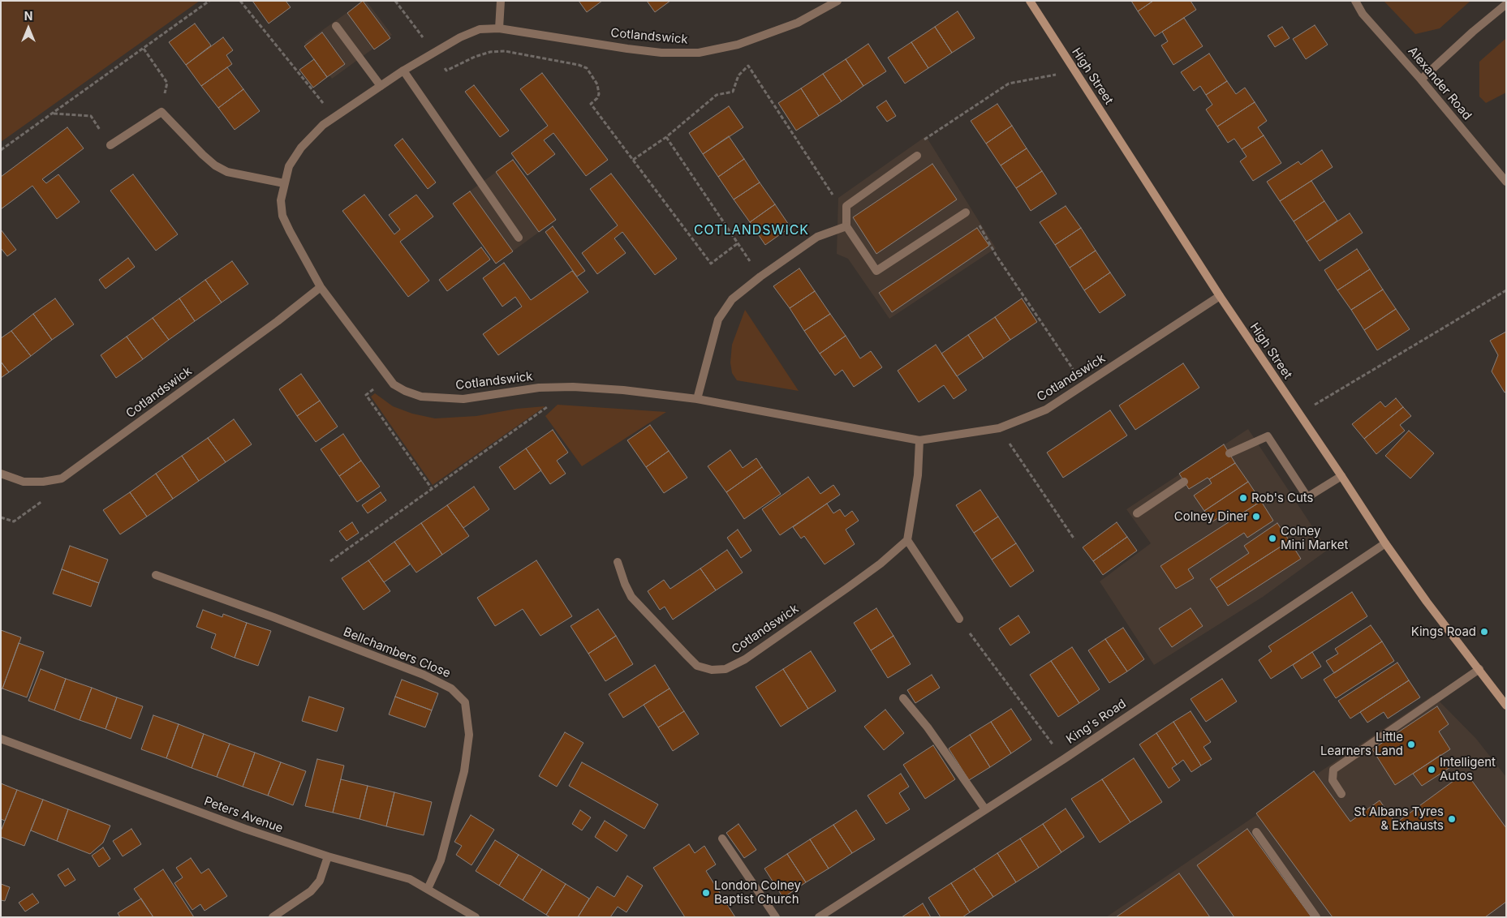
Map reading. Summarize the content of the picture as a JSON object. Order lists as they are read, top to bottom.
{
  "streets": {
    "street": [
      "Cotlandswick",
      "High Street",
      "Alexander Road",
      "Bellchambers Close",
      "King's Road",
      "Peters Avenue"
    ]
  },
  "crossings": [
    ["Cotlandswick", "High Street"],
    ["High Street", "King's Road"],
    ["Bellchambers Close", "Peters Avenue"]
  ],
  "districts": ["COTLANDSWICK"],
  "places": [
    "Rob's Cuts",
    "Colney Diner",
    "Colney Mini Market",
    "Kings Road",
    "Little Learners Land",
    "Intelligent Autos",
    "St Albans Tyres & Exhausts",
    "London Colney Baptist Church"
  ],
  "north": "top"
}
